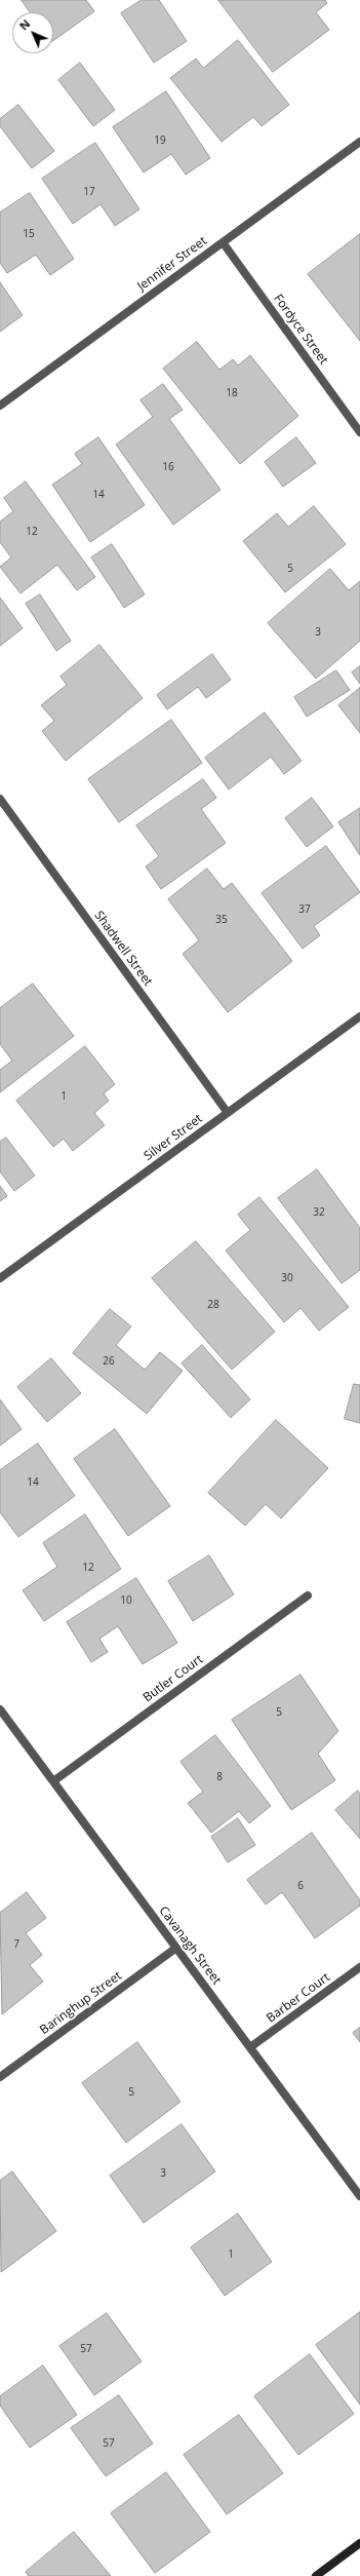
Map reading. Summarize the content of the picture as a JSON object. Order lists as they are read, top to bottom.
{
  "streets": {
    "street": [
      "Jennifer Street",
      "Fordyce Street",
      "Shadwell Street",
      "Silver Street",
      "Butler Court",
      "Cavanagh Street",
      "Barber Court",
      "Baringhup Street"
    ]
  },
  "crossings": [
    ["Jennifer Street", "Fordyce Street"],
    ["Shadwell Street", "Silver Street"],
    ["Butler Court", "Cavanagh Street"],
    ["Cavanagh Street", "Barber Court"],
    ["Cavanagh Street", "Baringhup Street"]
  ],
  "house_numbers": [
    "19",
    "17",
    "15",
    "18",
    "16",
    "14",
    "12",
    "5",
    "3",
    "37",
    "35",
    "1",
    "32",
    "30",
    "28",
    "26",
    "14",
    "12",
    "10",
    "5",
    "8",
    "6",
    "7",
    "5",
    "3",
    "1",
    "57",
    "57"
  ],
  "north": "top left"
}
